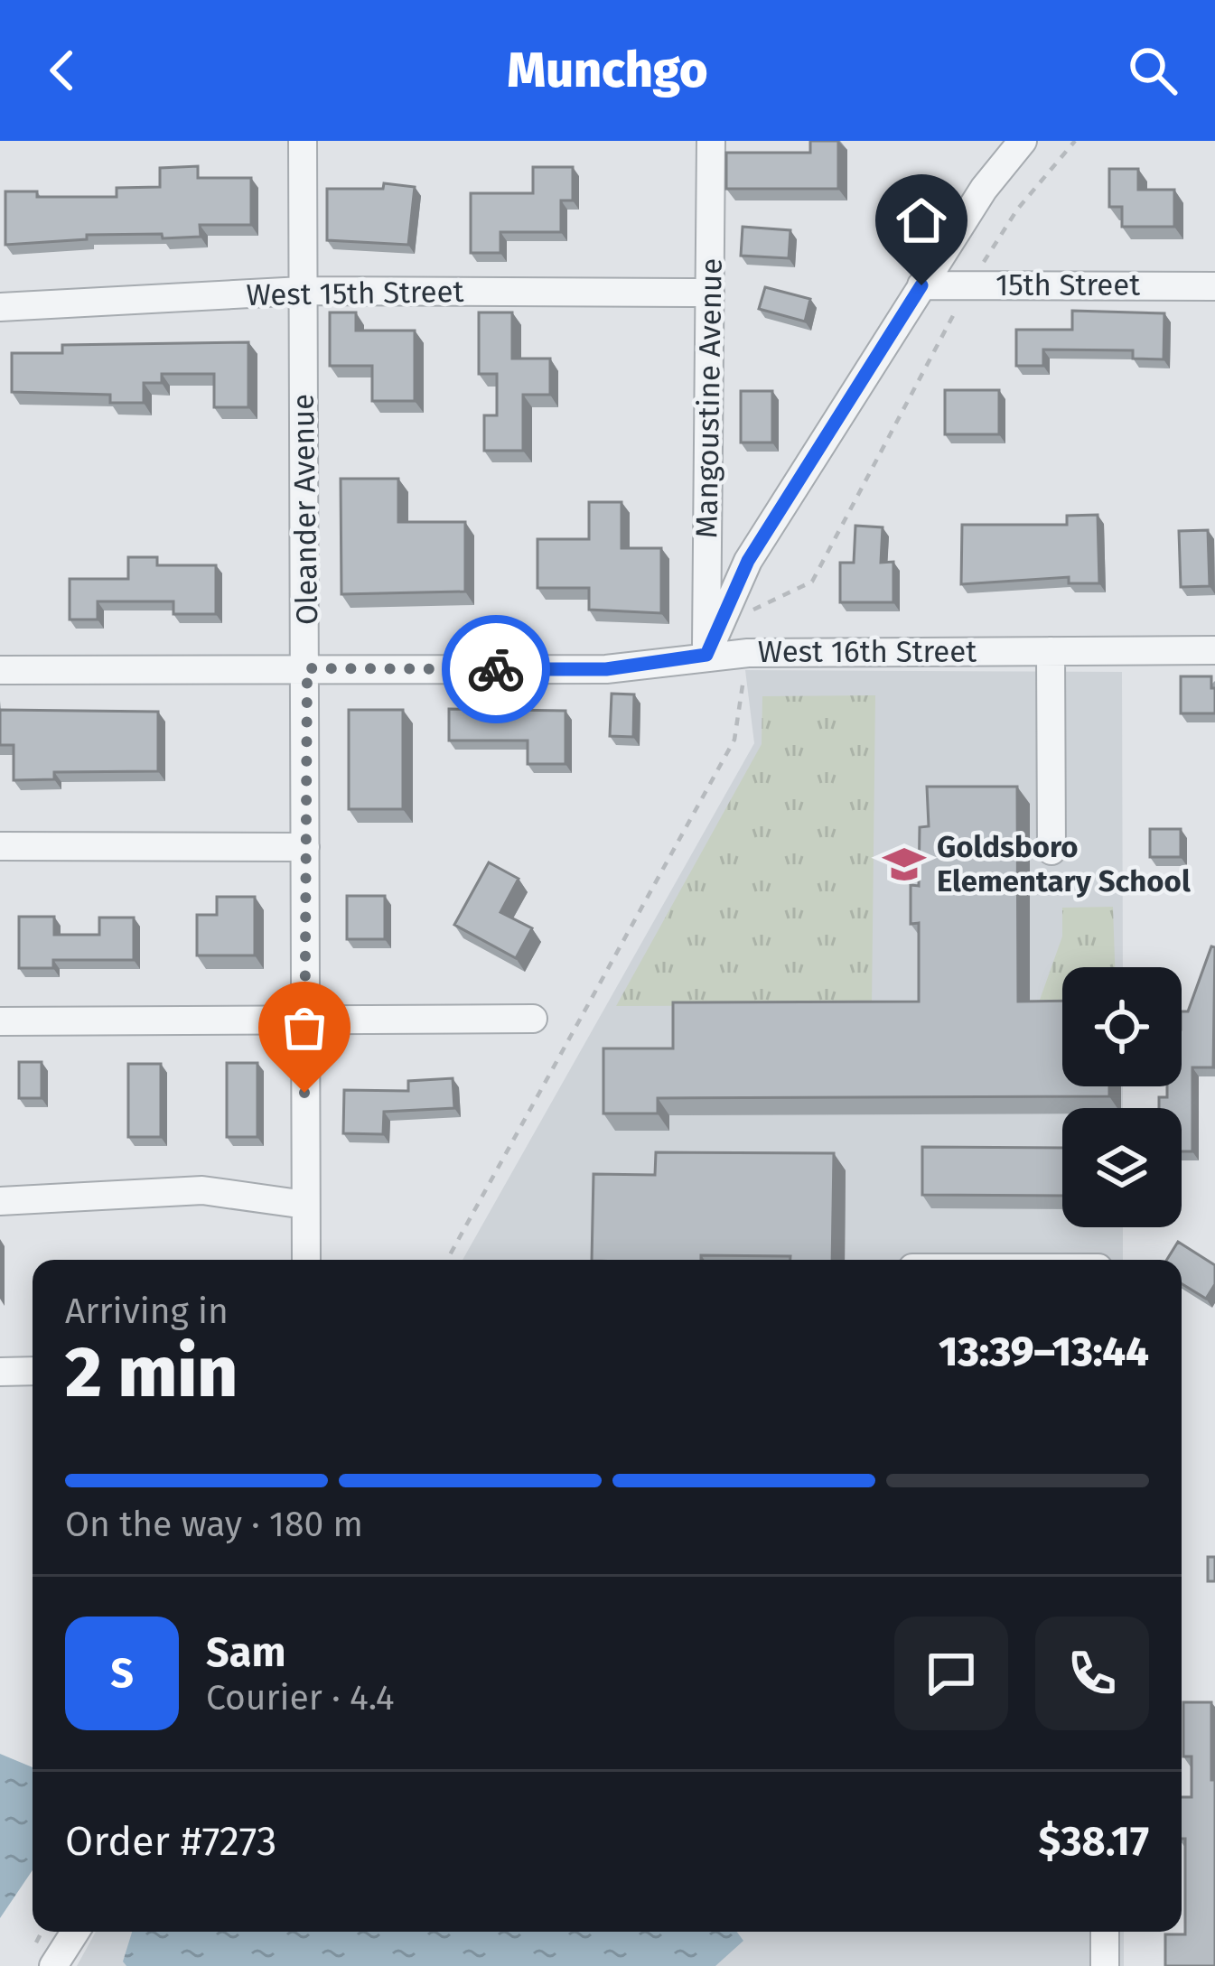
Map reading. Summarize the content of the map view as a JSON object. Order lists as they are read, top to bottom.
{
  "streets": {
    "street": [
      "15th Street",
      "West 15th Street",
      "Mangoustine Avenue",
      "Oleander Avenue",
      "West 16th Street"
    ]
  },
  "crossings": [
    ["West 15th Street", "Mangoustine Avenue"],
    ["West 15th Street", "Oleander Avenue"],
    ["Mangoustine Avenue", "West 16th Street"],
    ["Oleander Avenue", "West 16th Street"]
  ],
  "places": {
    "school or university": ["Goldsboro Elementary School"]
  },
  "page": {
    "header": "Munchgo",
    "heading": ["2 min", "Arriving in", "13:39–13:44"],
    "panel": [
      "Sam",
      "Courier · 4.4",
      "Order #7273",
      "$38.17"
    ],
    "bar": "On the way · 180 m",
    "round": "S"
  }
}
